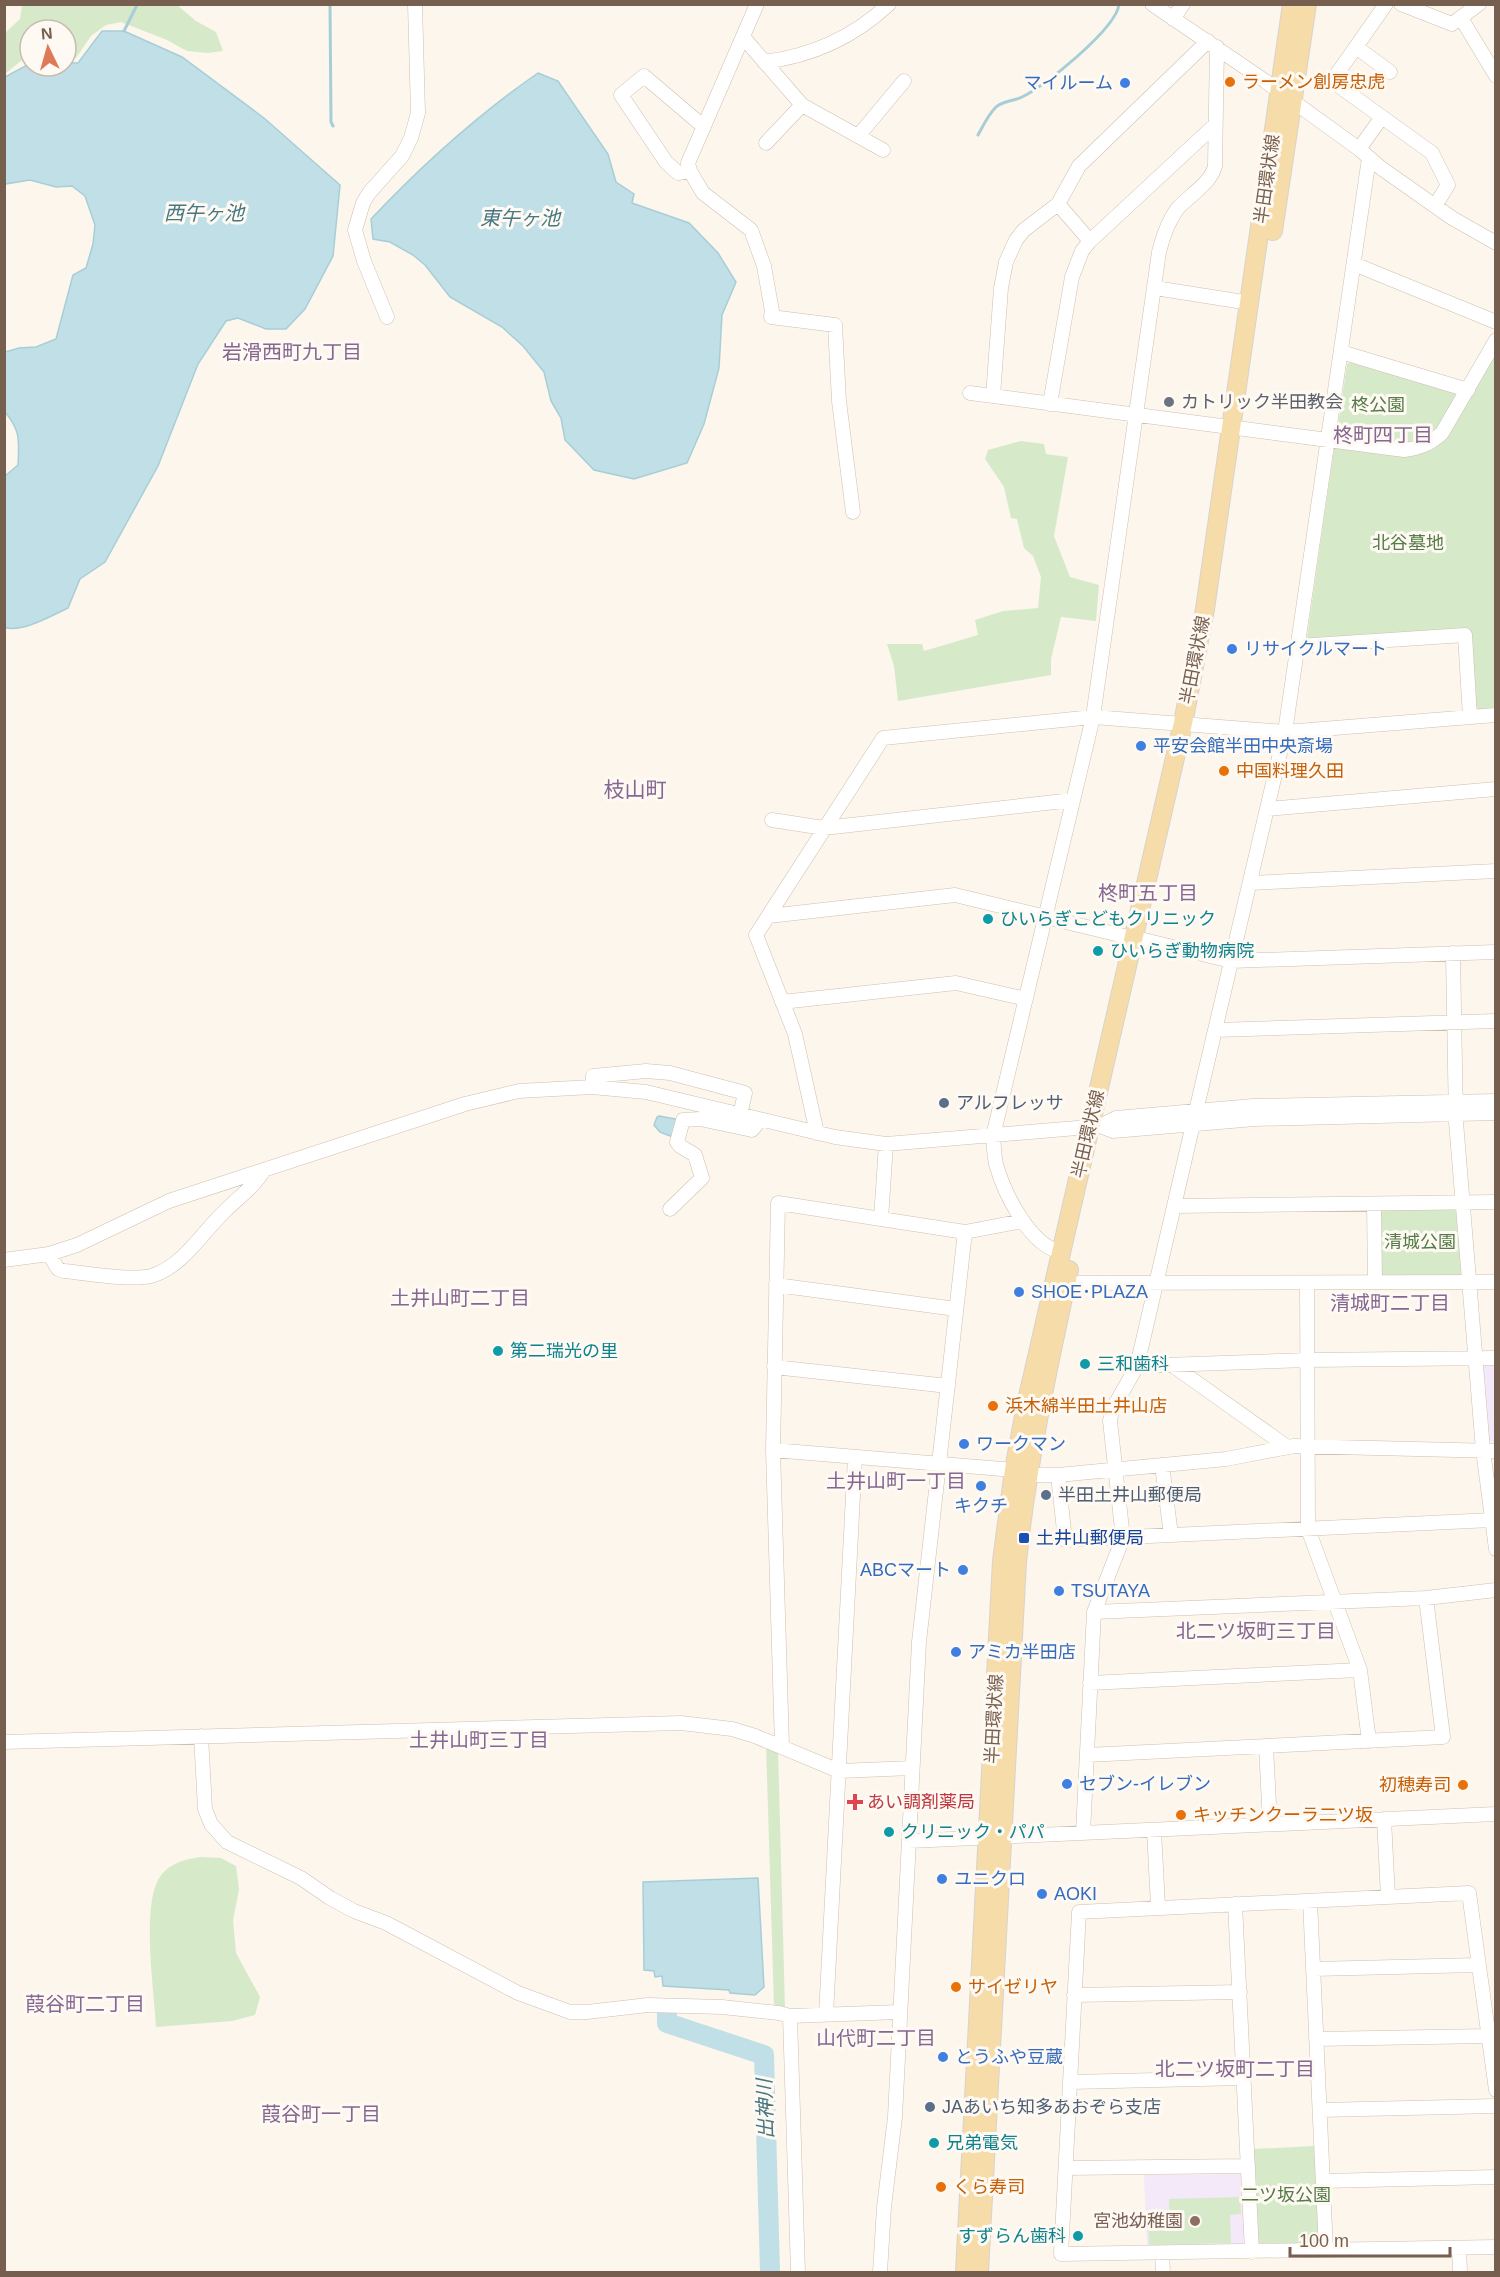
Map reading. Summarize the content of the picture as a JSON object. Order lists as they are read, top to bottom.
{
  "streets": {
    "main road": ["半田環状線"]
  },
  "districts": [
    "岩滑西町九丁目",
    "柊町四丁目",
    "枝山町",
    "柊町五丁目",
    "土井山町二丁目",
    "清城町二丁目",
    "土井山町一丁目",
    "北二ツ坂町三丁目",
    "土井山町三丁目",
    "葭谷町二丁目",
    "山代町二丁目",
    "北二ツ坂町二丁目",
    "葭谷町一丁目"
  ],
  "water": ["西午ヶ池", "東午ヶ池", "出神川"],
  "parks": [
    "柊公園",
    "北谷墓地",
    "清城公園",
    "二ツ坂公園"
  ],
  "places": {
    "other": [
      "ラーメン創房忠虎",
      "マイルーム",
      "カトリック半田教会",
      "リサイクルマート",
      "平安会館半田中央斎場",
      "中国料理久田",
      "ひいらぎこどもクリニック",
      "ひいらぎ動物病院",
      "アルフレッサ",
      "SHOE･PLAZA",
      "第二瑞光の里",
      "三和歯科",
      "浜木綿半田土井山店",
      "ワークマン",
      "キクチ",
      "半田土井山郵便局",
      "ABCマート",
      "TSUTAYA",
      "アミカ半田店",
      "セブン-イレブン",
      "初穂寿司",
      "キッチンクーラ二ツ坂",
      "クリニック・パパ",
      "ユニクロ",
      "AOKI",
      "サイゼリヤ",
      "とうふや豆蔵",
      "JAあいち知多あおぞら支店",
      "兄弟電気",
      "くら寿司",
      "宮池幼稚園",
      "すずらん歯科"
    ],
    "transit": ["土井山郵便局"],
    "health": ["あい調剤薬局"]
  },
  "scale_bar": "100 m",
  "north": "top"
}
